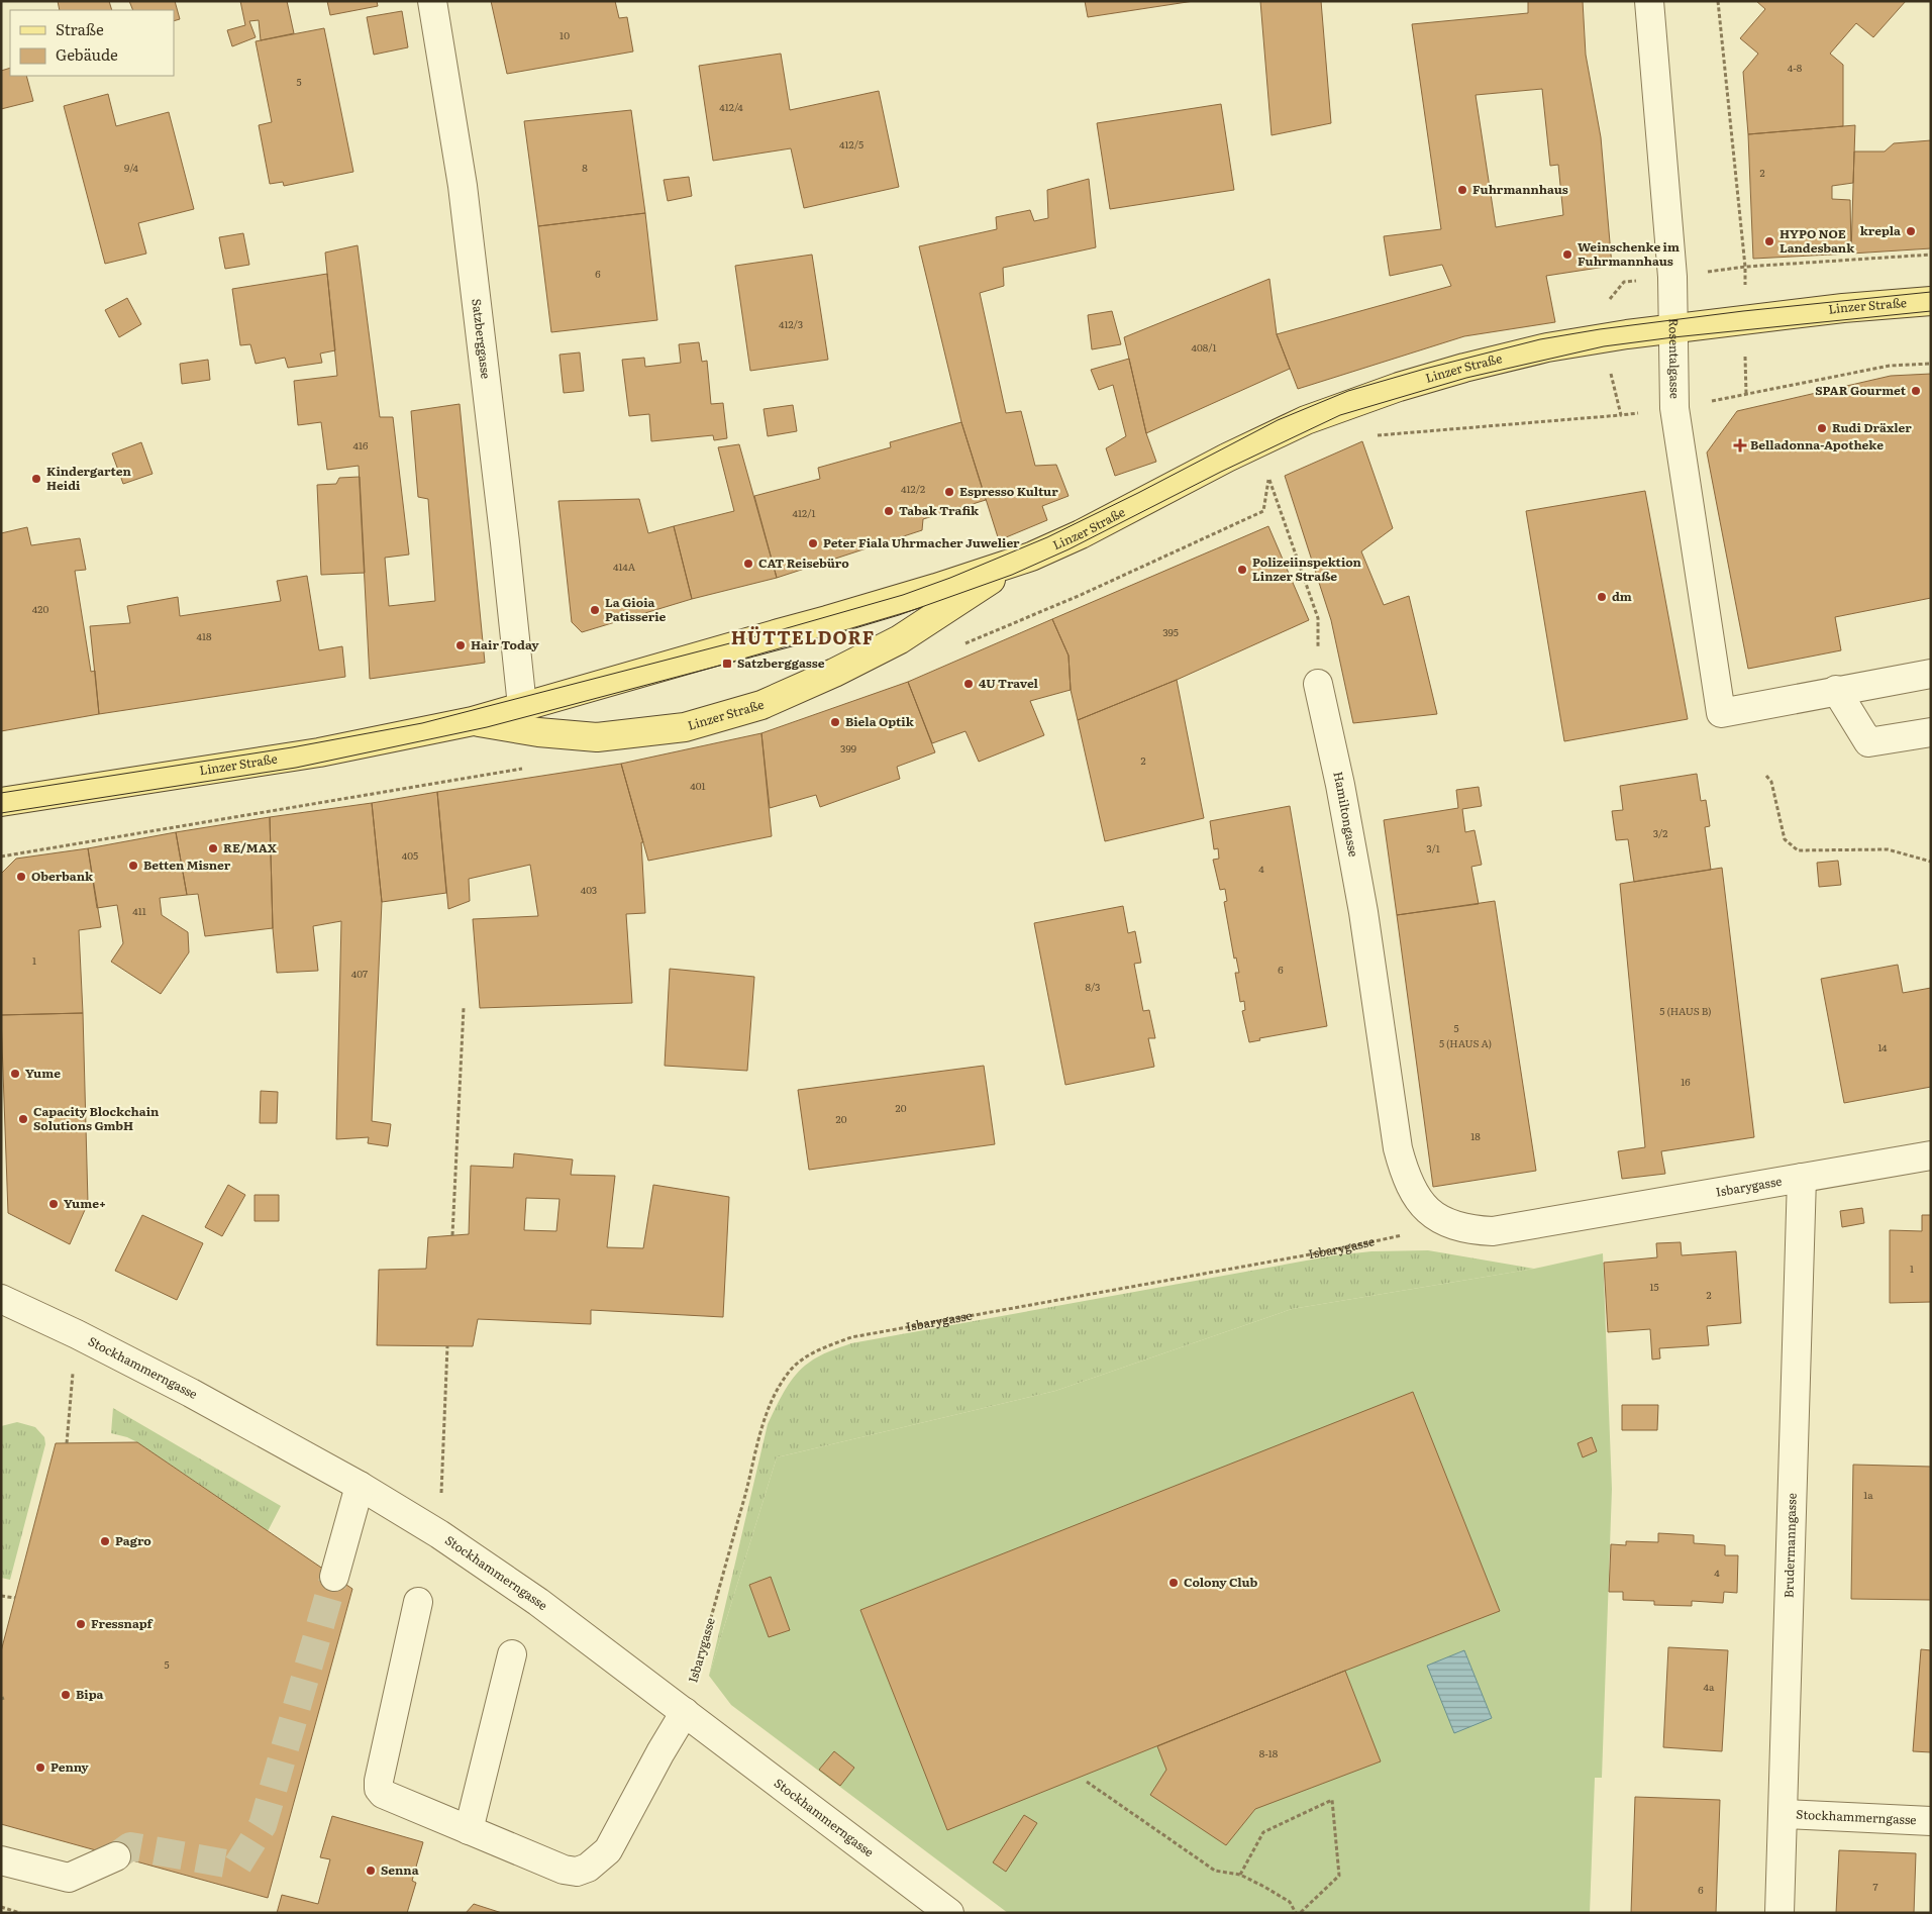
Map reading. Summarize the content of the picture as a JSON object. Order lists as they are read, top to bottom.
{
  "streets": {
    "main road": ["Linzer Straße"],
    "street": [
      "Satzberggasse",
      "Rosentalgasse",
      "Hamiltongasse",
      "Isbarygasse",
      "Stockhammerngasse",
      "Brudermanngasse"
    ]
  },
  "crossings": [
    ["Linzer Straße", "Satzberggasse"],
    ["Linzer Straße", "Rosentalgasse"],
    ["Hamiltongasse", "Isbarygasse"],
    ["Isbarygasse", "Stockhammerngasse"],
    ["Isbarygasse", "Brudermanngasse"],
    ["Stockhammerngasse", "Brudermanngasse"]
  ],
  "districts": ["HÜTTELDORF"],
  "places": {
    "other": [
      "Fuhrmannhaus",
      "krepla",
      "HYPO NOE Landesbank",
      "Weinschenke im Fuhrmannhaus",
      "SPAR Gourmet",
      "Rudi Dräxler",
      "Kindergarten Heidi",
      "Espresso Kultur",
      "Tabak Trafik",
      "Peter Fiala Uhrmacher Juwelier",
      "CAT Reisebüro",
      "Polizeiinspektion Linzer Straße",
      "dm",
      "La Gioia Patisserie",
      "Hair Today",
      "4U Travel",
      "Biela Optik",
      "RE/MAX",
      "Betten Misner",
      "Oberbank",
      "Yume",
      "Capacity Blockchain Solutions GmbH",
      "Yume+",
      "Pagro",
      "Colony Club",
      "Fressnapf",
      "Bipa",
      "Penny",
      "Senna"
    ],
    "health": ["Belladonna-Apotheke"],
    "transit": ["Satzberggasse"]
  },
  "house_numbers": [
    "10",
    "4-8",
    "5",
    "412/4",
    "412/5",
    "9/4",
    "8",
    "2",
    "6",
    "412/3",
    "408/1",
    "416",
    "412/2",
    "412/1",
    "414A",
    "420",
    "395",
    "418",
    "399",
    "2",
    "401",
    "3/2",
    "3/1",
    "405",
    "4",
    "403",
    "411",
    "1",
    "6",
    "407",
    "8/3",
    "5 (HAUS B)",
    "5",
    "5 (HAUS A)",
    "14",
    "16",
    "20",
    "20",
    "18",
    "1",
    "15",
    "2",
    "1a",
    "4",
    "5",
    "4a",
    "8-18",
    "7",
    "6"
  ],
  "legend": ["Straße", "Gebäude"]
}
